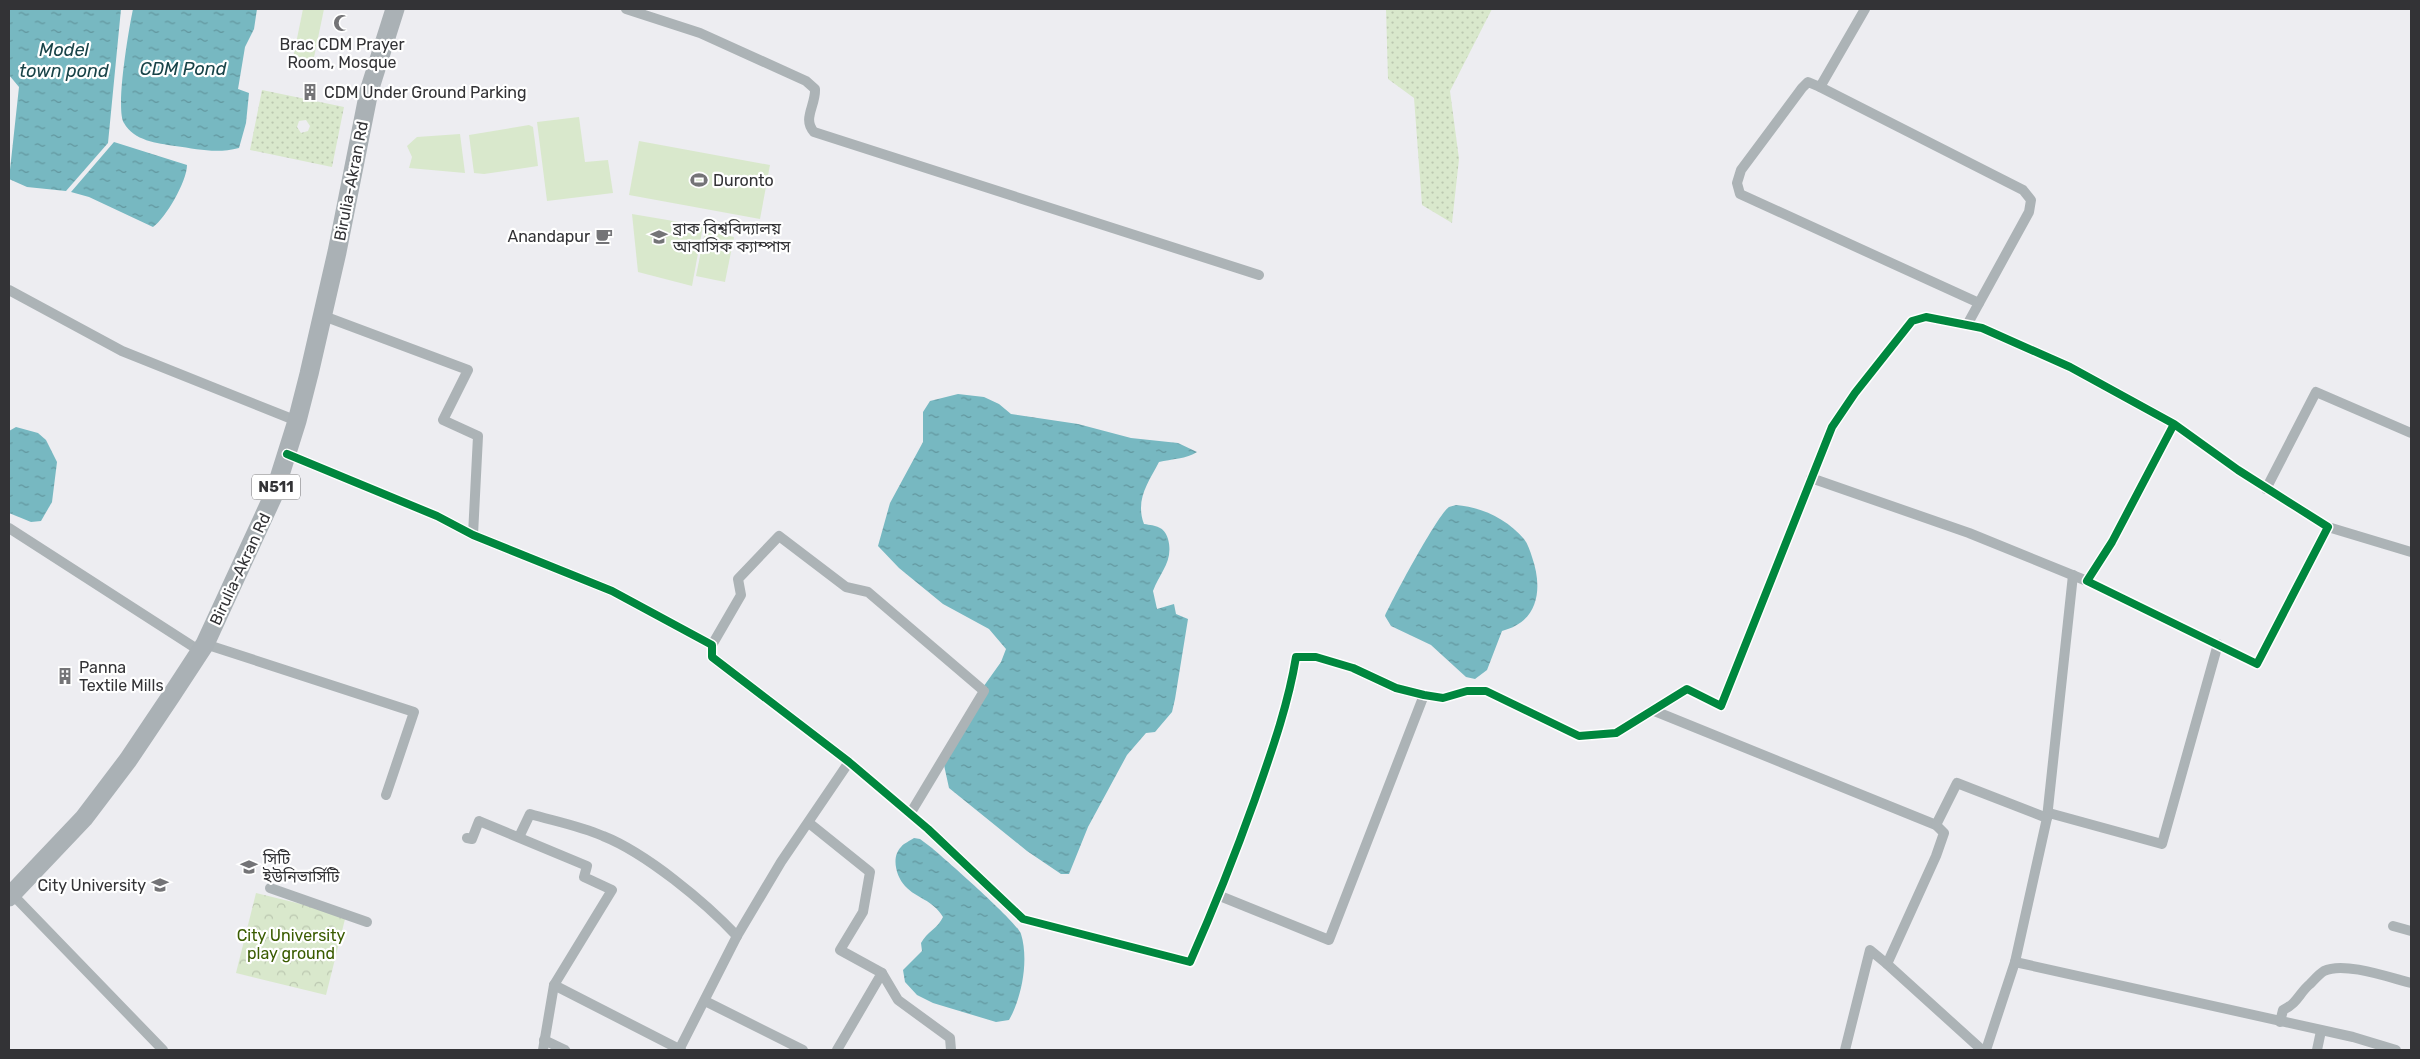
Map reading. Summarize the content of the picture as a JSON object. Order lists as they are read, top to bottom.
{
  "streets": {
    "highway": ["Birulia-Akran Rd", "N511"]
  },
  "water": ["Model town pond", "CDM Pond"],
  "parks": ["City University play ground"],
  "places": {
    "mosque": ["Brac CDM Prayer Room, Mosque"],
    "building": ["CDM Under Ground Parking", "Panna Textile Mills"],
    "sports": ["Duronto"],
    "cafe": ["Anandapur"],
    "school or university": ["ব্রাক বিশ্ববিদ্যালয় আবাসিক ক্যাম্পাস", "সিটি ইউনিভার্সিটি", "City University"]
  }
}
